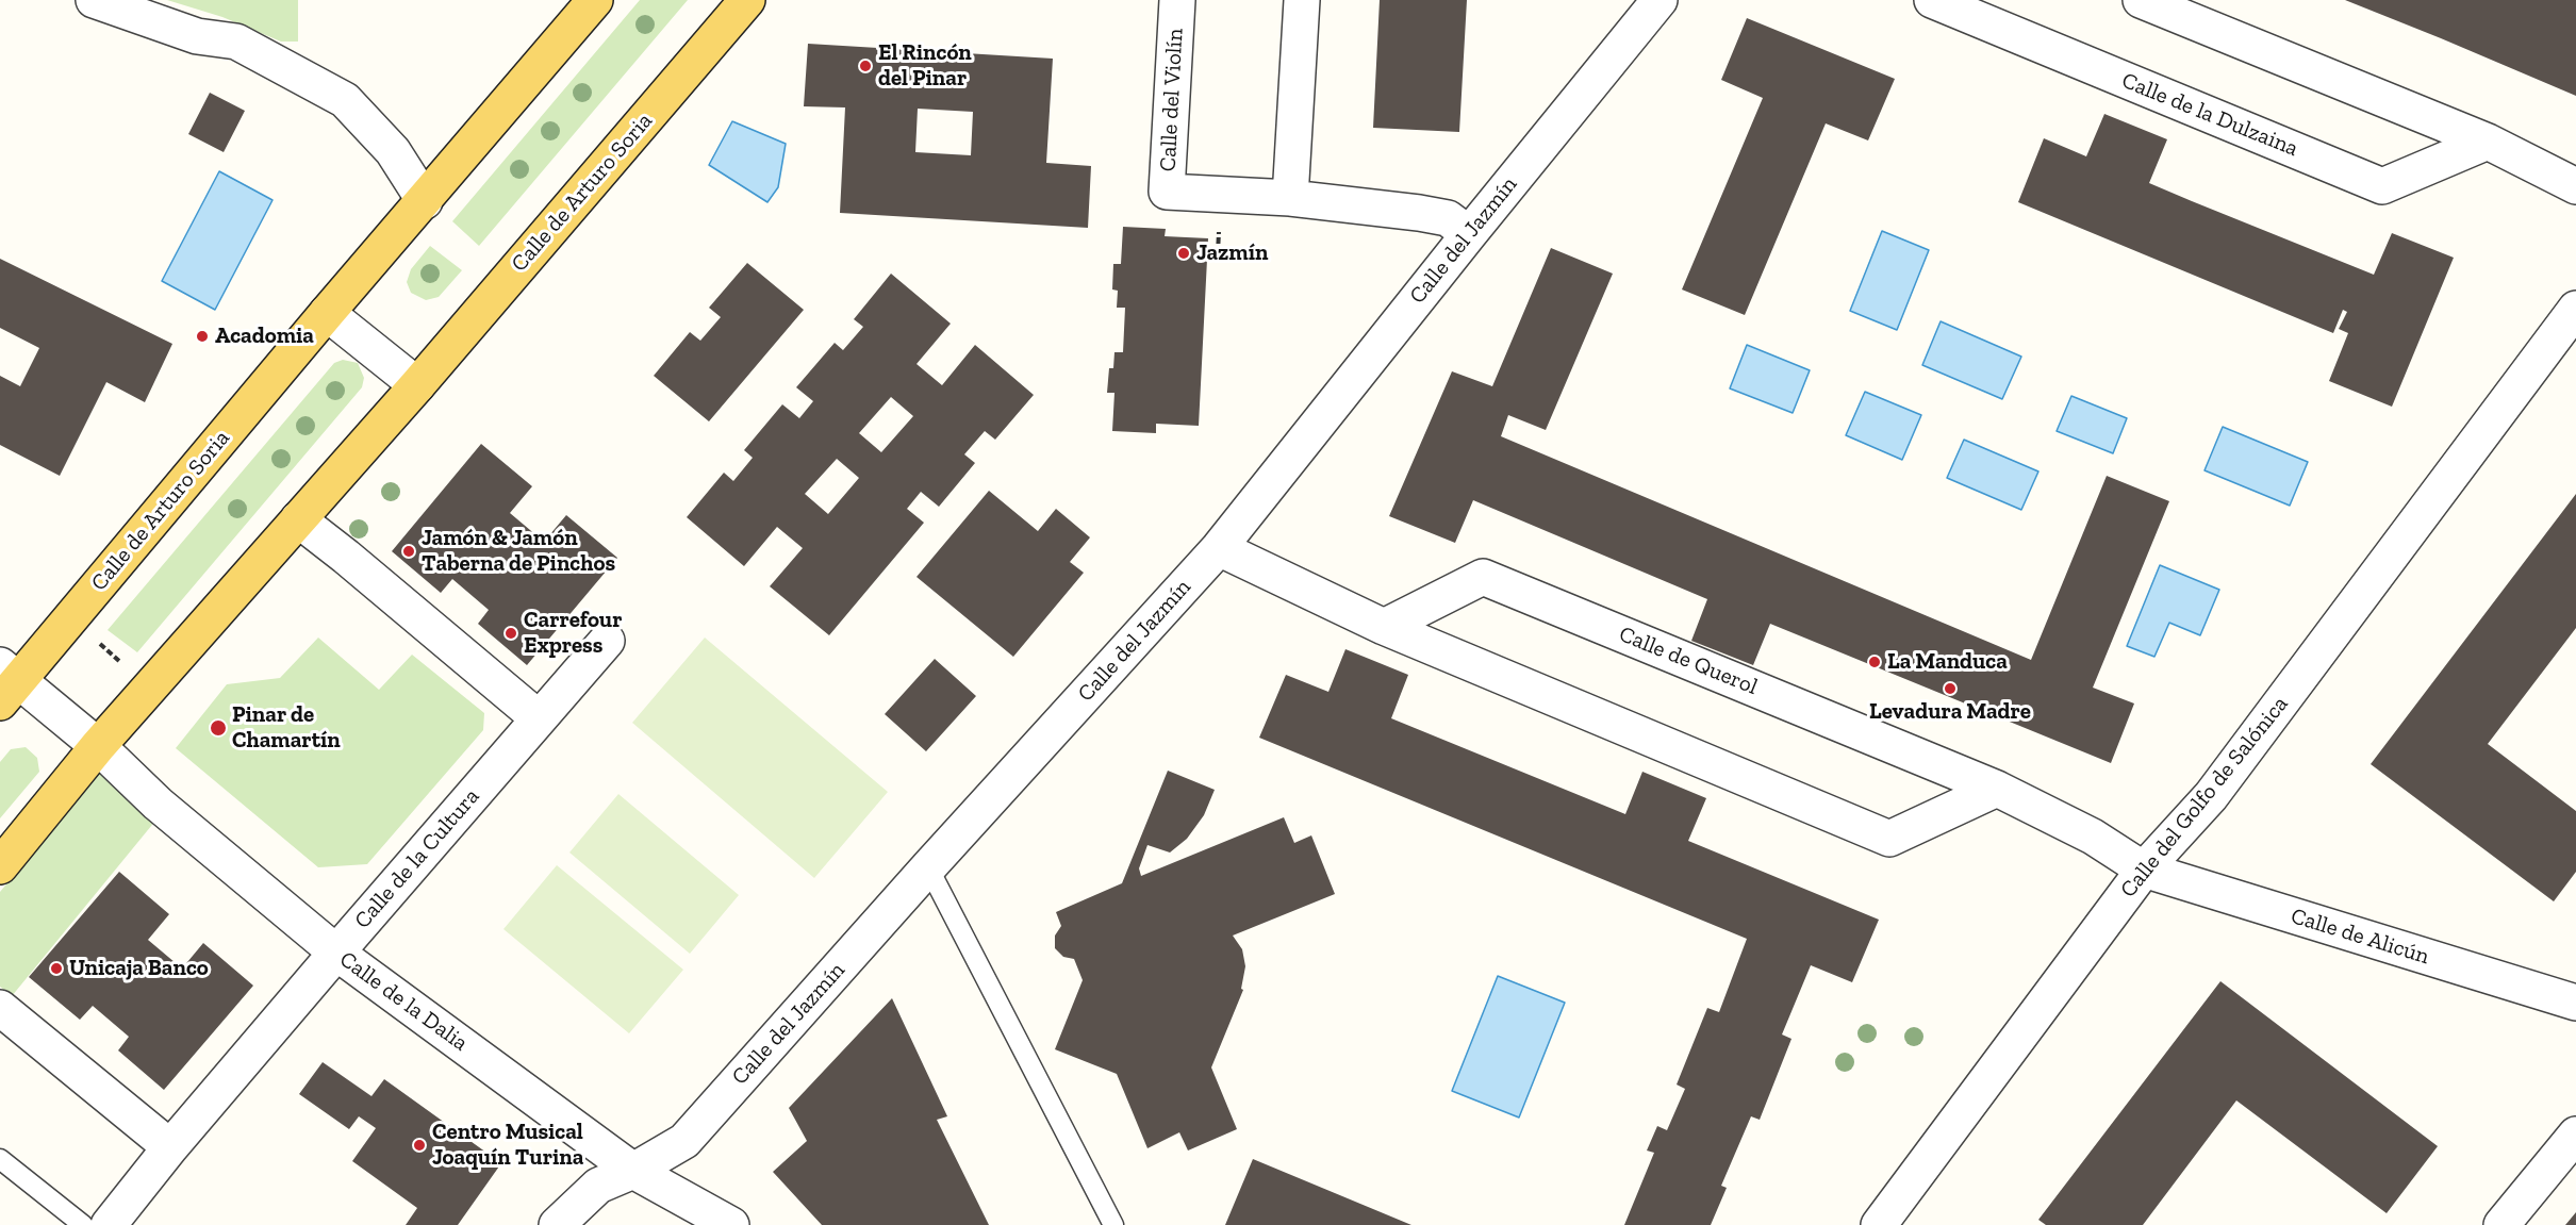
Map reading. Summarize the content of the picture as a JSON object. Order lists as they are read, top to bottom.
{
  "streets": {
    "main road": ["Calle de Arturo Soria"],
    "street": [
      "Calle del Violín",
      "Calle de la Dulzaina",
      "Calle del Jazmín",
      "Calle de Querol",
      "Calle del Golfo de Salónica",
      "Calle de la Cultura",
      "Calle de Alicún",
      "Calle de la Dalia"
    ]
  },
  "crossings": [
    ["Calle del Violín", "Calle del Jazmín"],
    ["Calle de Arturo Soria", "Calle de la Dalia"],
    ["Calle del Jazmín", "Calle de la Dalia"],
    ["Calle de Querol", "Calle del Golfo de Salónica"],
    ["Calle de Querol", "Calle de Alicún"],
    ["Calle del Golfo de Salónica", "Calle de Alicún"],
    ["Calle de la Cultura", "Calle de la Dalia"]
  ],
  "places": [
    "El Rincón del Pinar",
    "Jazmín",
    "Acadomia",
    "Jamón & Jamón Taberna de Pinchos",
    "Carrefour Express",
    "La Manduca",
    "Levadura Madre",
    "Pinar de Chamartín",
    "Unicaja Banco",
    "Centro Musical Joaquín Turina"
  ]
}
